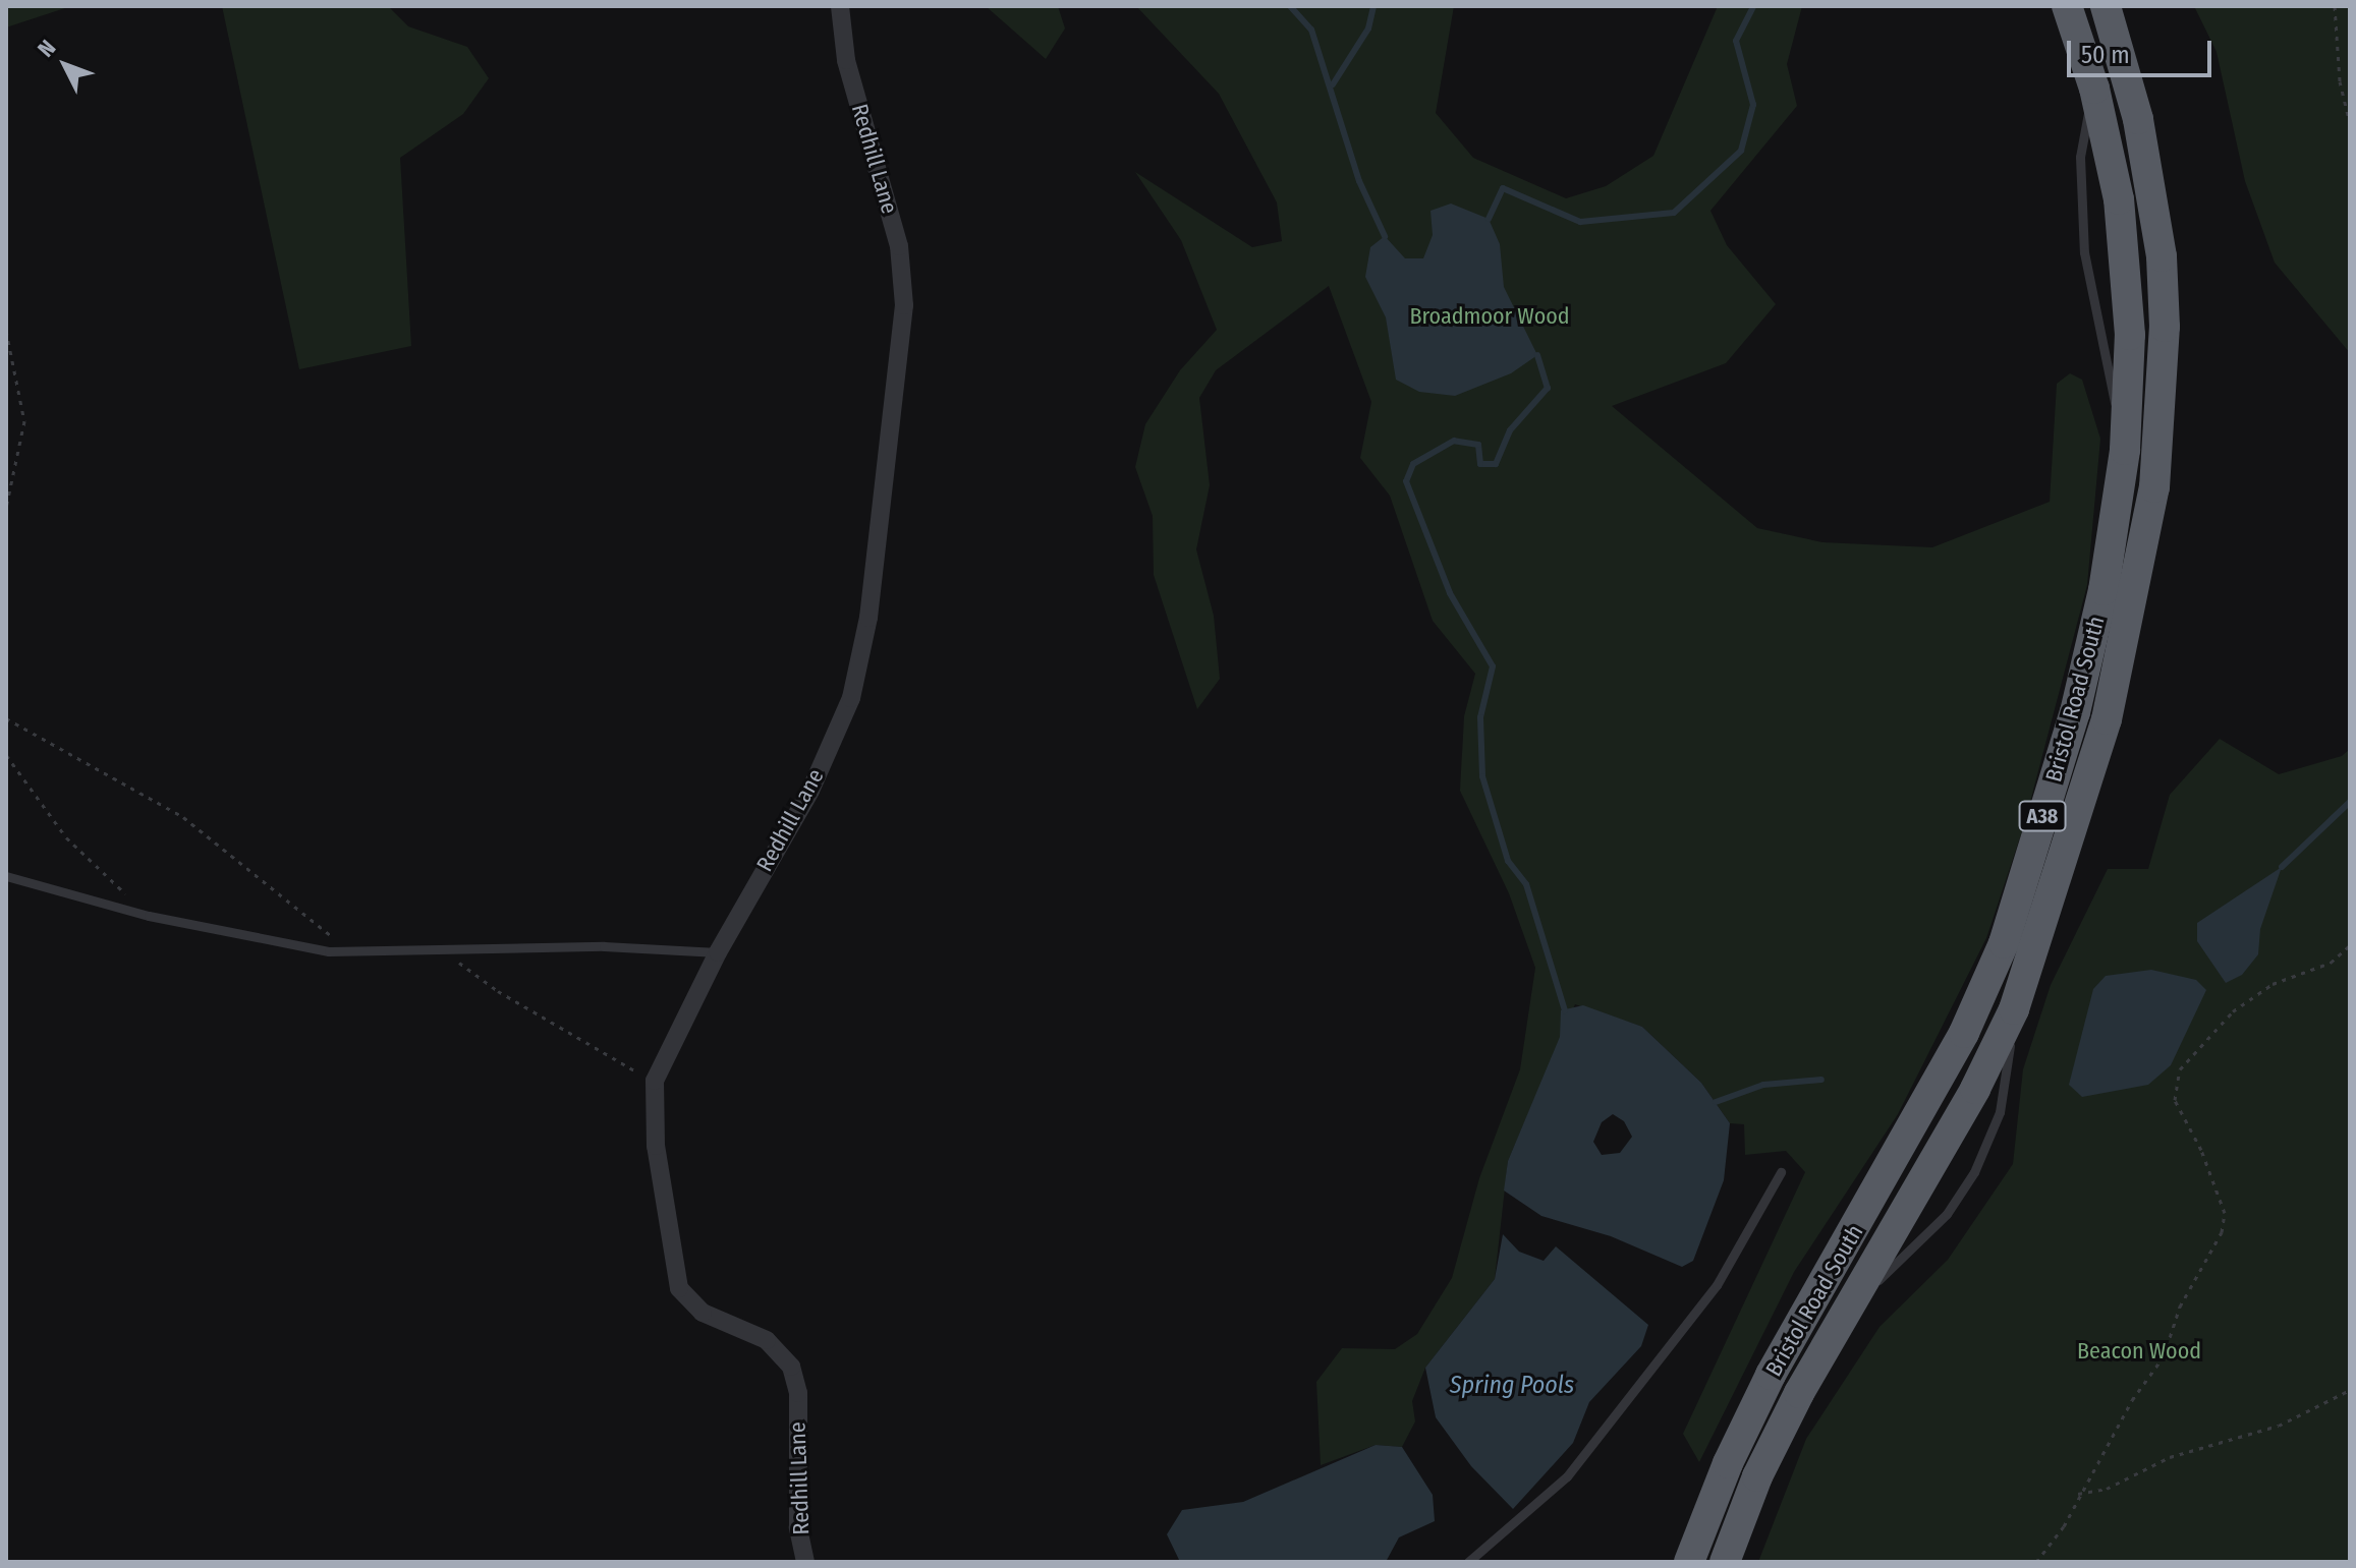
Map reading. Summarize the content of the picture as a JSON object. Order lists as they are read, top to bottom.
{
  "streets": {
    "highway": ["Bristol Road South", "A38"],
    "street": ["Redhill Lane"]
  },
  "water": ["Spring Pools"],
  "parks": ["Broadmoor Wood", "Beacon Wood"],
  "scale_bar": "50 m",
  "north": "top left"
}
